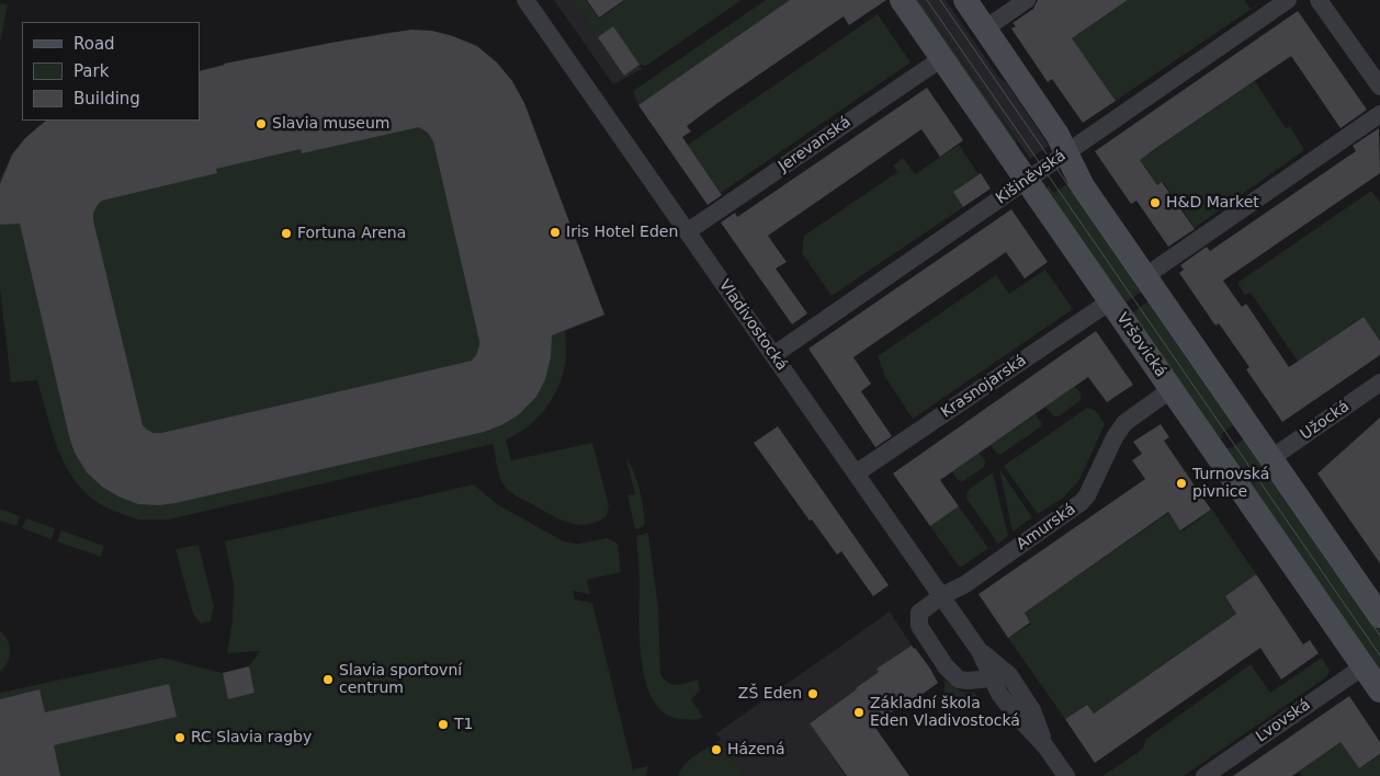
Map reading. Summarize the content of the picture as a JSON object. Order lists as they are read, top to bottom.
{
  "streets": {
    "main road": ["Vršovická"],
    "street": [
      "Jerevanská",
      "Kišiněvská",
      "Vladivostocká",
      "Krasnojarská",
      "Užocká",
      "Amurská",
      "Lvovská"
    ]
  },
  "crossings": [
    ["Jerevanská", "Vladivostocká"],
    ["Jerevanská", "Vršovická"],
    ["Kišiněvská", "Vladivostocká"],
    ["Kišiněvská", "Vršovická"],
    ["Vladivostocká", "Krasnojarská"],
    ["Vladivostocká", "Amurská"],
    ["Vršovická", "Krasnojarská"],
    ["Vršovická", "Amurská"],
    ["Vršovická", "Lvovská"]
  ],
  "places": [
    "Slavia museum",
    "H&D Market",
    "Iris Hotel Eden",
    "Fortuna Arena",
    "Turnovská pivnice",
    "Slavia sportovní centrum",
    "ZŠ Eden",
    "Základní škola Eden Vladivostocká",
    "T1",
    "RC Slavia ragby",
    "Házená"
  ],
  "legend": ["Road", "Park", "Building"]
}
